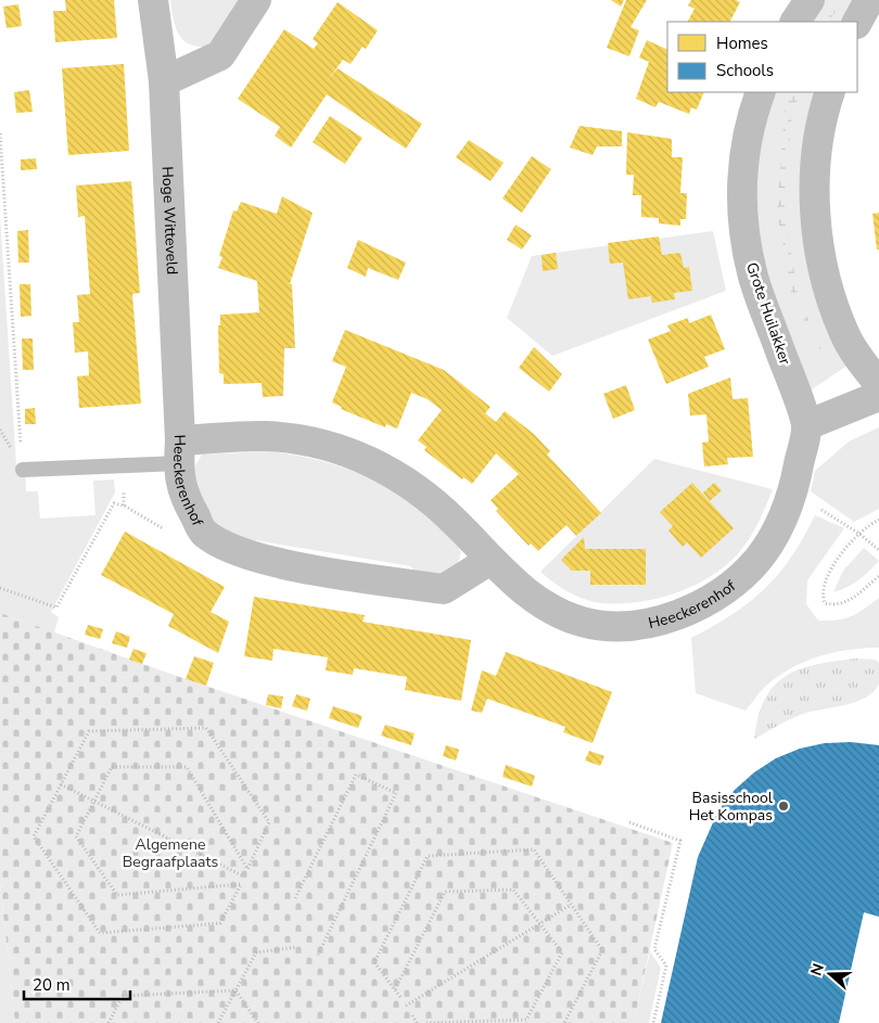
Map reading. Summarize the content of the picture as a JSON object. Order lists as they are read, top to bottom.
{
  "streets": {
    "street": ["Hoge Witteveld", "Grote Huilakker", "Heeckerenhof"]
  },
  "crossings": [
    ["Hoge Witteveld", "Heeckerenhof"],
    ["Grote Huilakker", "Heeckerenhof"]
  ],
  "parks": ["Algemene Begraafplaats"],
  "places": ["Basisschool Het Kompas"],
  "legend": ["Homes", "Schools"],
  "scale_bar": "20 m",
  "north": "left"
}
